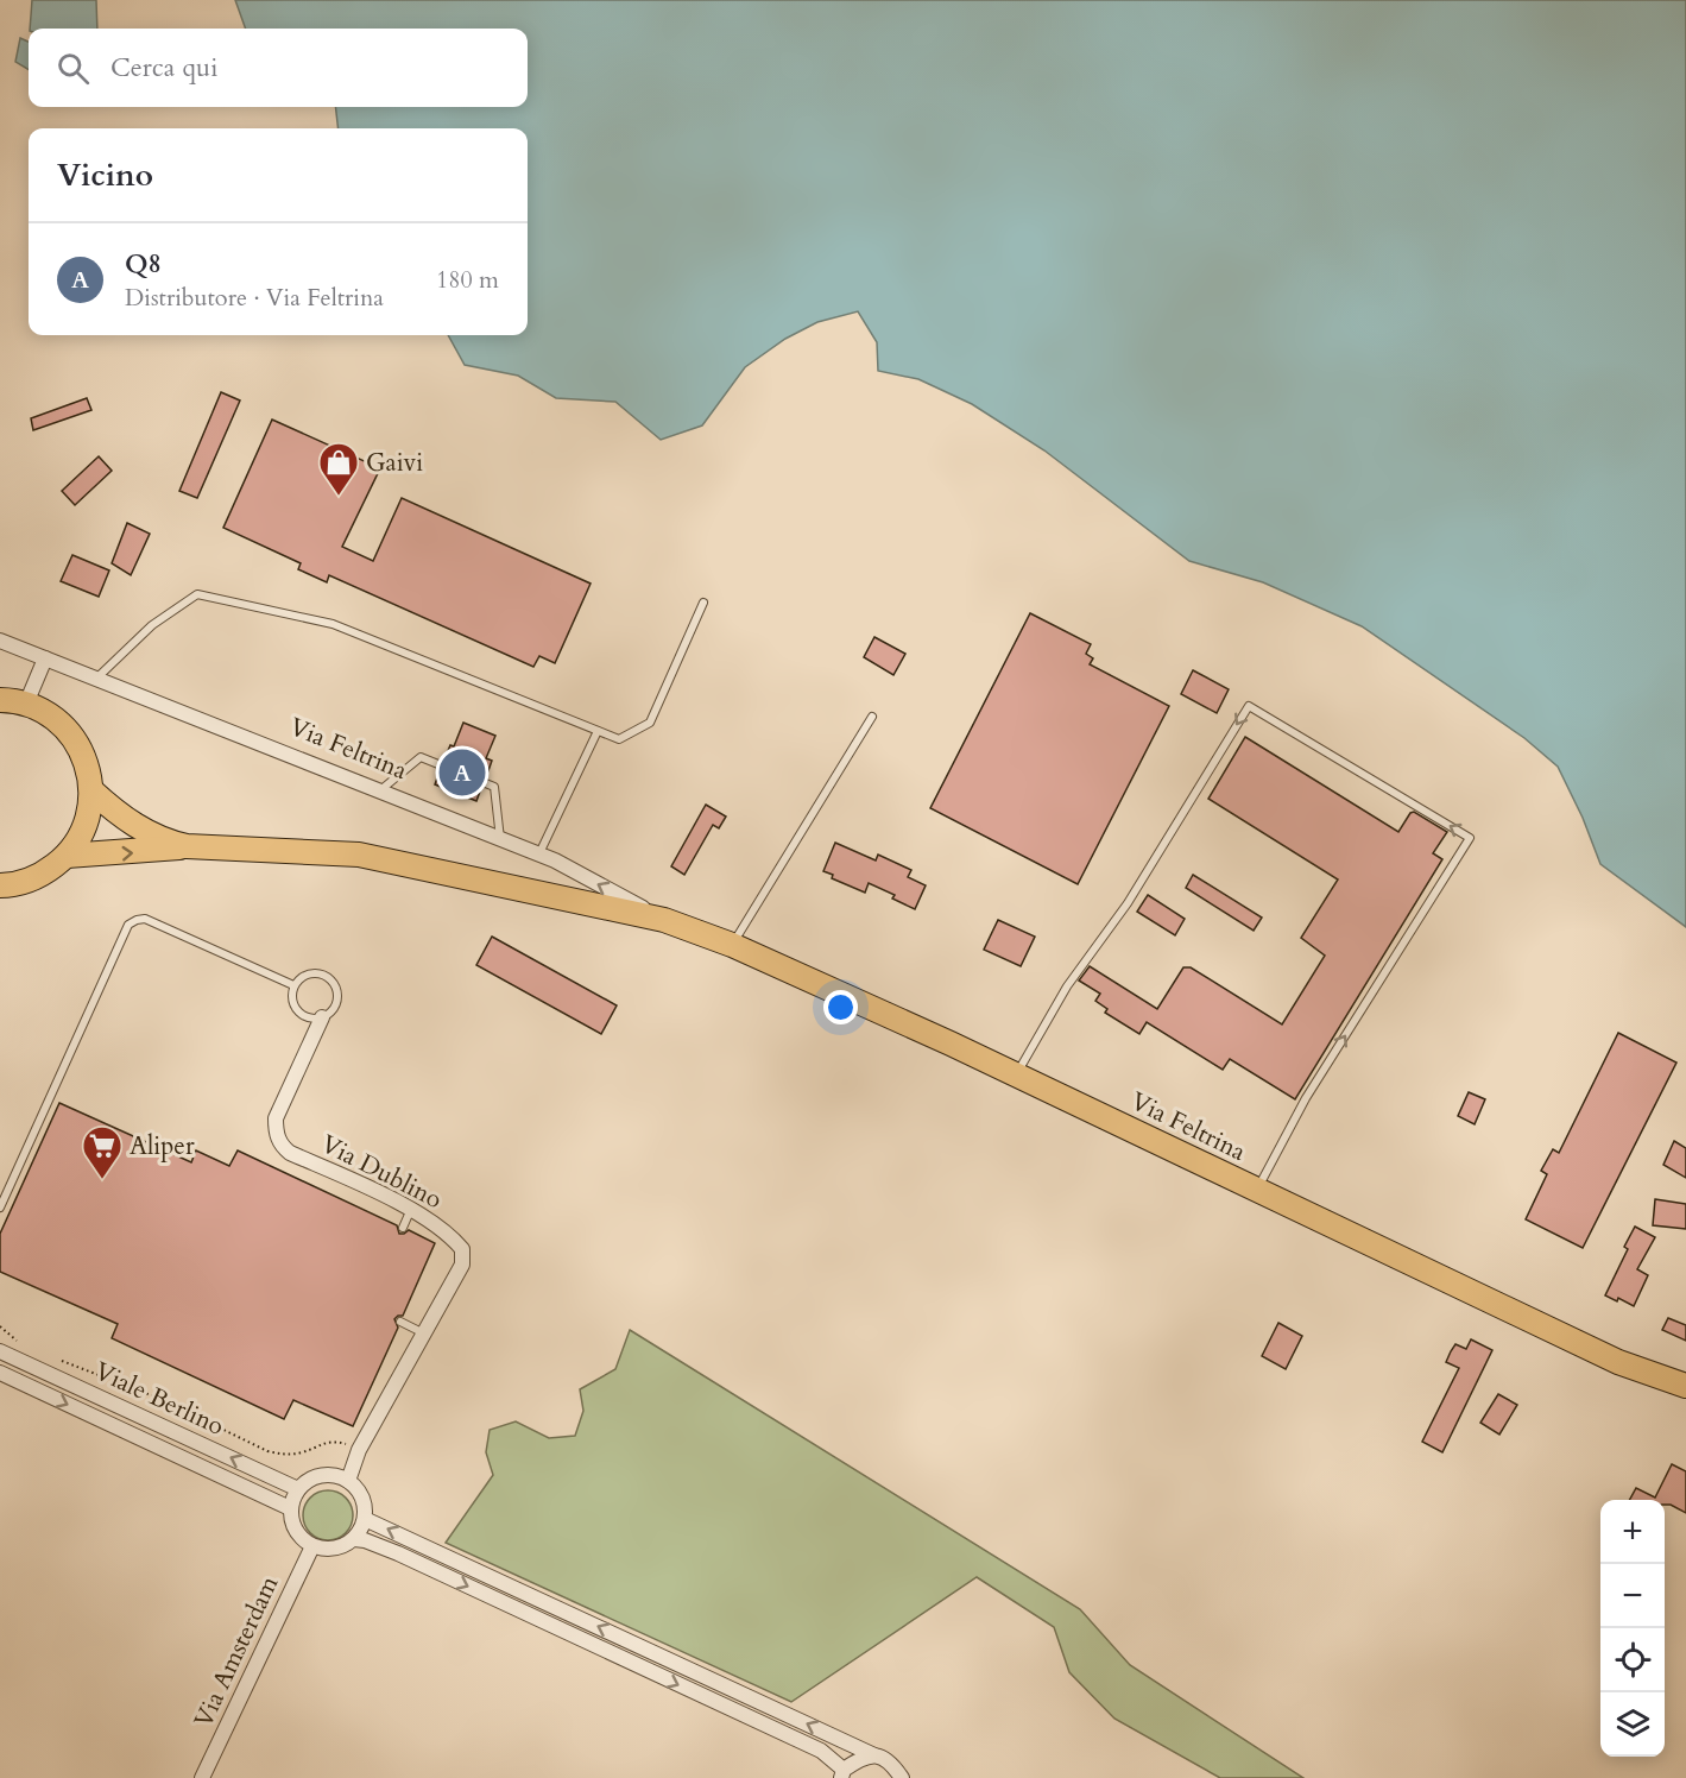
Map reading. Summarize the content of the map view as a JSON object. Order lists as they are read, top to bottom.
{
  "streets": {
    "main road": ["Via Feltrina"],
    "street": ["Via Dublino", "Viale Berlino", "Via Amsterdam"]
  },
  "crossings": [
    ["Via Dublino", "Viale Berlino"],
    ["Via Dublino", "Via Amsterdam"],
    ["Viale Berlino", "Via Amsterdam"]
  ],
  "places": {
    "shop": ["Gaivi"],
    "supermarket": ["Aliper"]
  },
  "page": {
    "search": "Cerca qui",
    "heading": "Vicino",
    "list": [
      {
        "mark": "A",
        "name": "Q8",
        "note": "Distributore · Via Feltrina",
        "value": "180 m"
      }
    ],
    "pins": "A",
    "map_buttons": ["+", "−"]
  }
}
